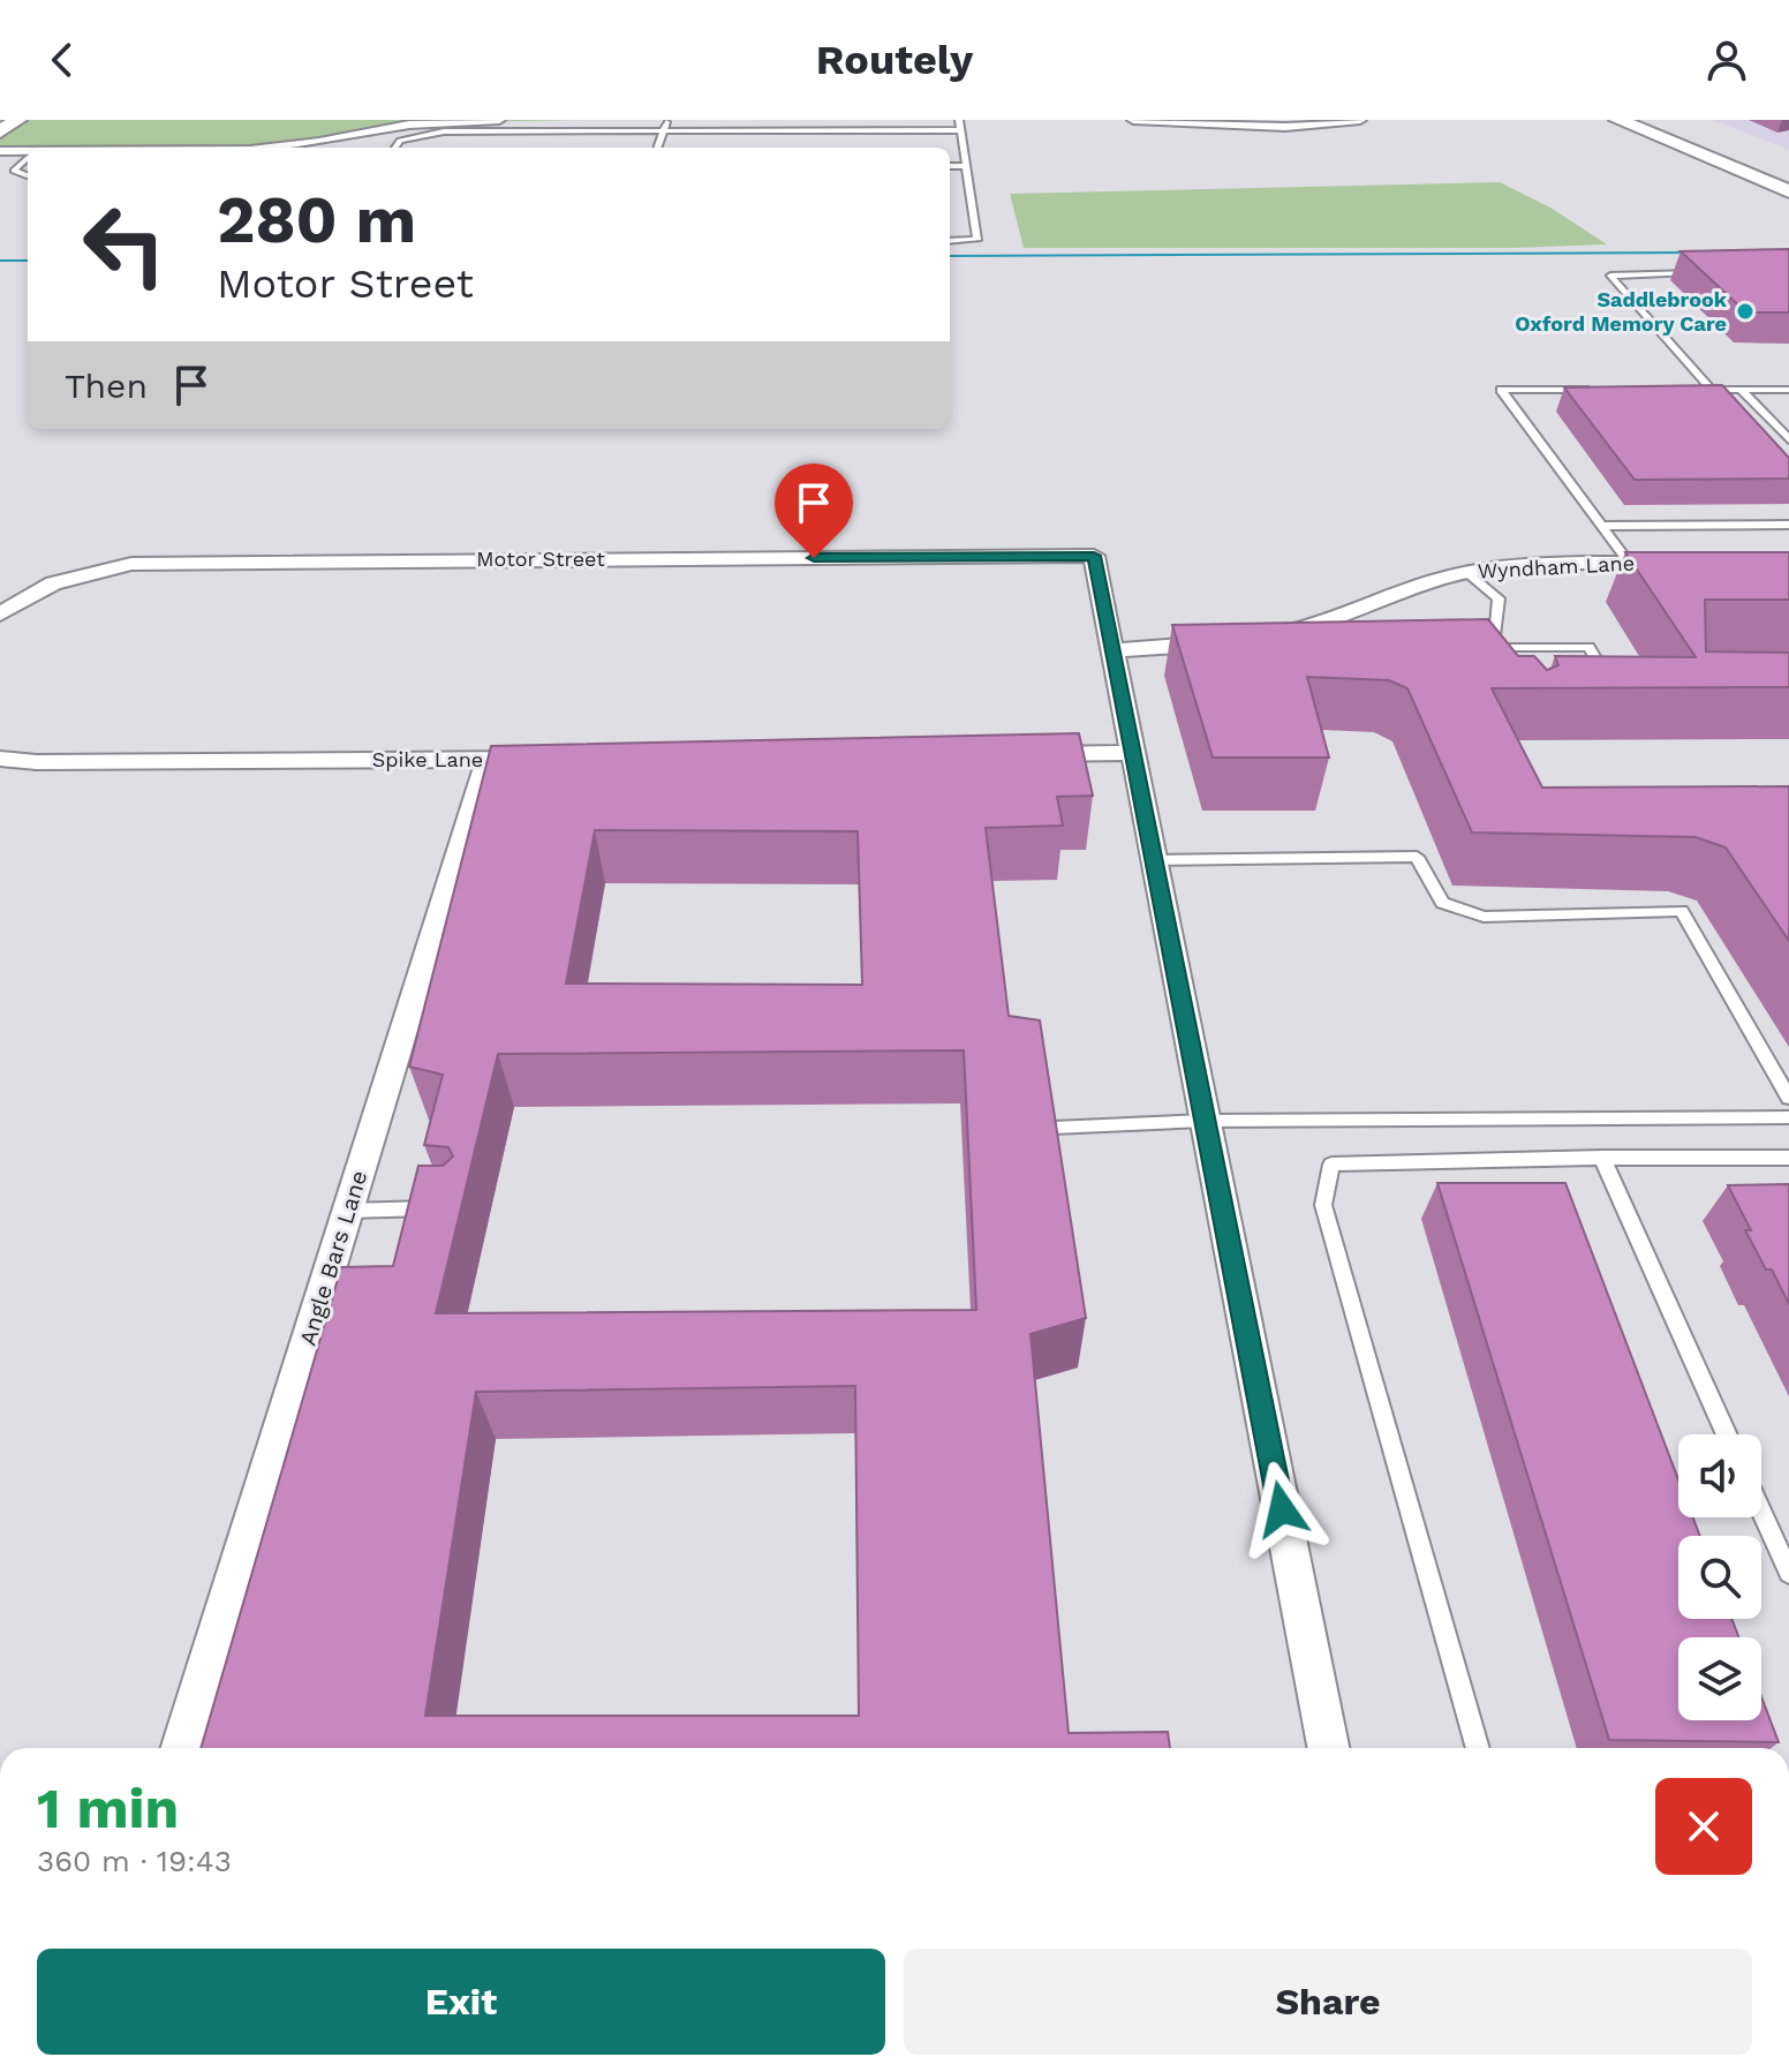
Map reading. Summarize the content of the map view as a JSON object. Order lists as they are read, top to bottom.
{
  "streets": {
    "street": [
      "Motor Street",
      "Wyndham Lane",
      "Spike Lane",
      "Angle Bars Lane"
    ]
  },
  "crossings": [
    ["Spike Lane", "Angle Bars Lane"]
  ],
  "places": ["Saddlebrook Oxford Memory Care"],
  "page": {
    "header": "Routely",
    "turn": ["280 m", "Motor Street"],
    "then": "Then",
    "heading": ["1 min", "360 m · 19:43"],
    "buttons": ["Exit", "Share"]
  }
}
